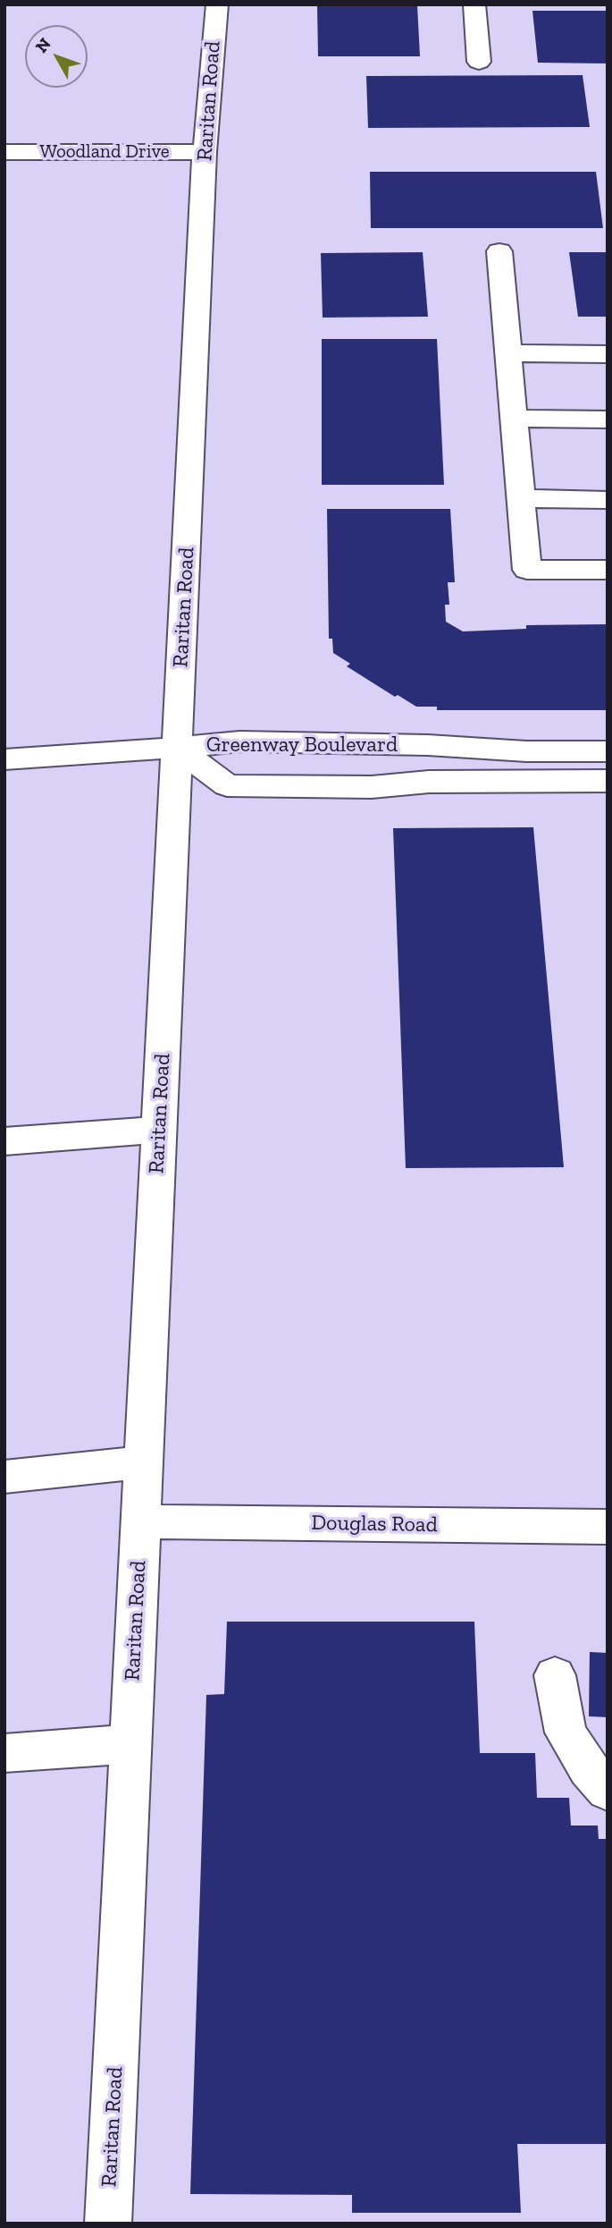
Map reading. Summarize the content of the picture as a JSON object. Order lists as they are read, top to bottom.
{
  "streets": {
    "street": [
      "Raritan Road",
      "Woodland Drive",
      "Greenway Boulevard",
      "Douglas Road"
    ]
  },
  "crossings": [
    ["Raritan Road", "Woodland Drive"],
    ["Raritan Road", "Greenway Boulevard"],
    ["Raritan Road", "Douglas Road"]
  ],
  "north": "top left"
}
